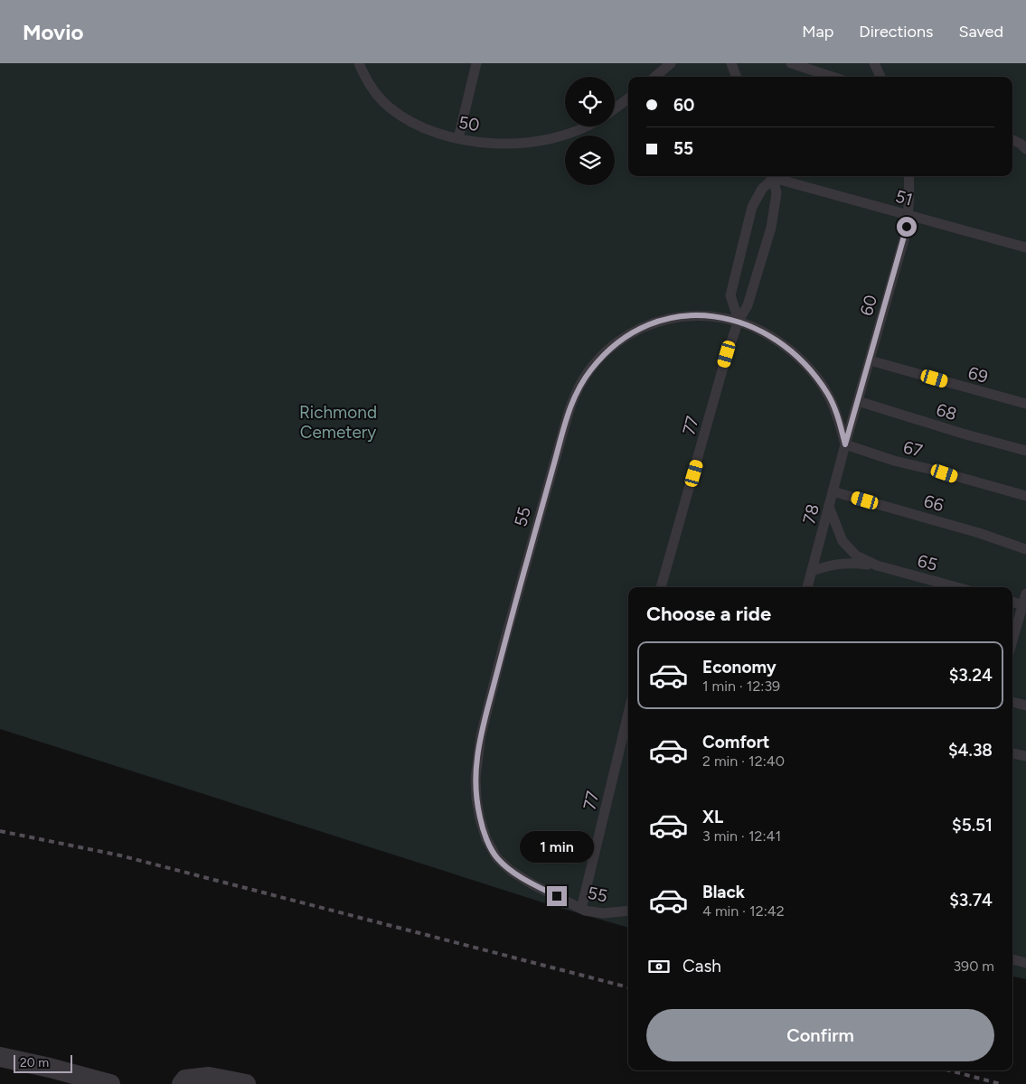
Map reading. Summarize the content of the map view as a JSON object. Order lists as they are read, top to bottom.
{
  "streets": {
    "lane": [
      "50",
      "51",
      "60",
      "69",
      "68",
      "77",
      "67",
      "66",
      "78",
      "55",
      "65"
    ]
  },
  "crossings": [
    ["51", "60"],
    ["60", "69"],
    ["60", "68"],
    ["60", "67"],
    ["60", "78"],
    ["60", "55"],
    ["77", "55"],
    ["67", "78"],
    ["67", "55"],
    ["66", "78"],
    ["78", "55"],
    ["78", "65"]
  ],
  "parks": ["Richmond Cemetery"],
  "scale_bar": "20 m",
  "page": {
    "header": "Movio",
    "nav": ["Map", "Directions", "Saved"],
    "banner": ["60", "55"],
    "heading": "Choose a ride",
    "list": [
      {
        "name": "Economy",
        "note": "1 min · 12:39",
        "value": "$3.24"
      },
      {
        "name": "Comfort",
        "note": "2 min · 12:40",
        "value": "$4.38"
      },
      {
        "name": "XL",
        "note": "3 min · 12:41",
        "value": "$5.51"
      },
      {
        "name": "Black",
        "note": "4 min · 12:42",
        "value": "$3.74"
      }
    ],
    "bubble": "1 min",
    "pay": ["Cash", "390 m"],
    "buttons": "Confirm",
    "scale": "20 m"
  }
}
